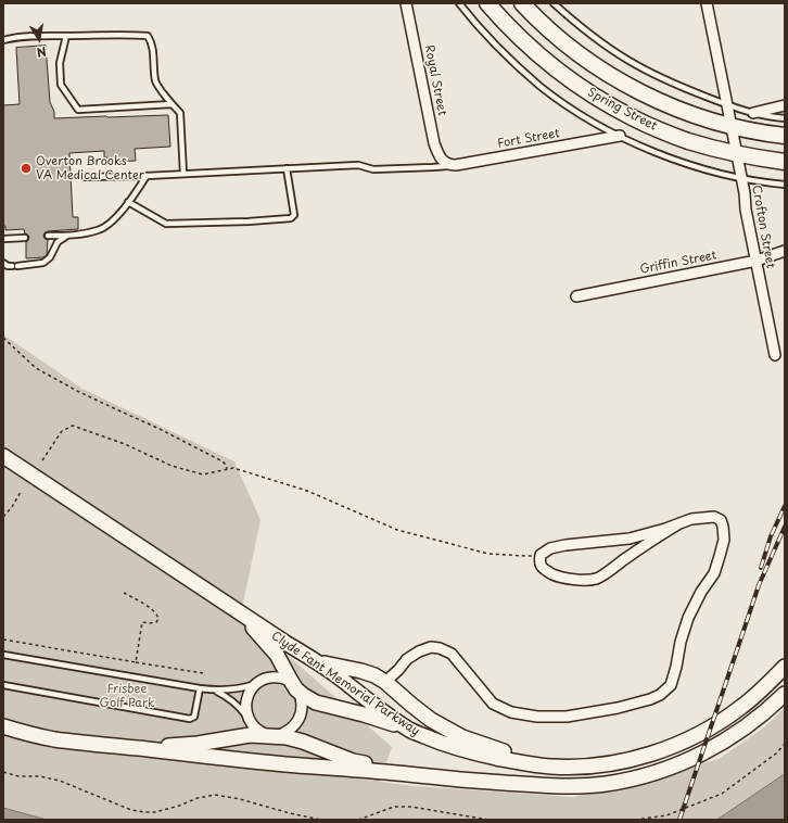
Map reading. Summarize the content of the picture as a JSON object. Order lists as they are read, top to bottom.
{
  "streets": {
    "main road": ["Spring Street", "Clyde Fant Memorial Parkway"],
    "street": [
      "Royal Street",
      "Fort Street",
      "Crofton Street",
      "Griffin Street"
    ]
  },
  "crossings": [
    ["Royal Street", "Fort Street"],
    ["Spring Street", "Crofton Street"],
    ["Crofton Street", "Griffin Street"]
  ],
  "parks": ["Frisbee Golf Park"],
  "places": ["Overton Brooks VA Medical Center"],
  "north": "bottom"
}
